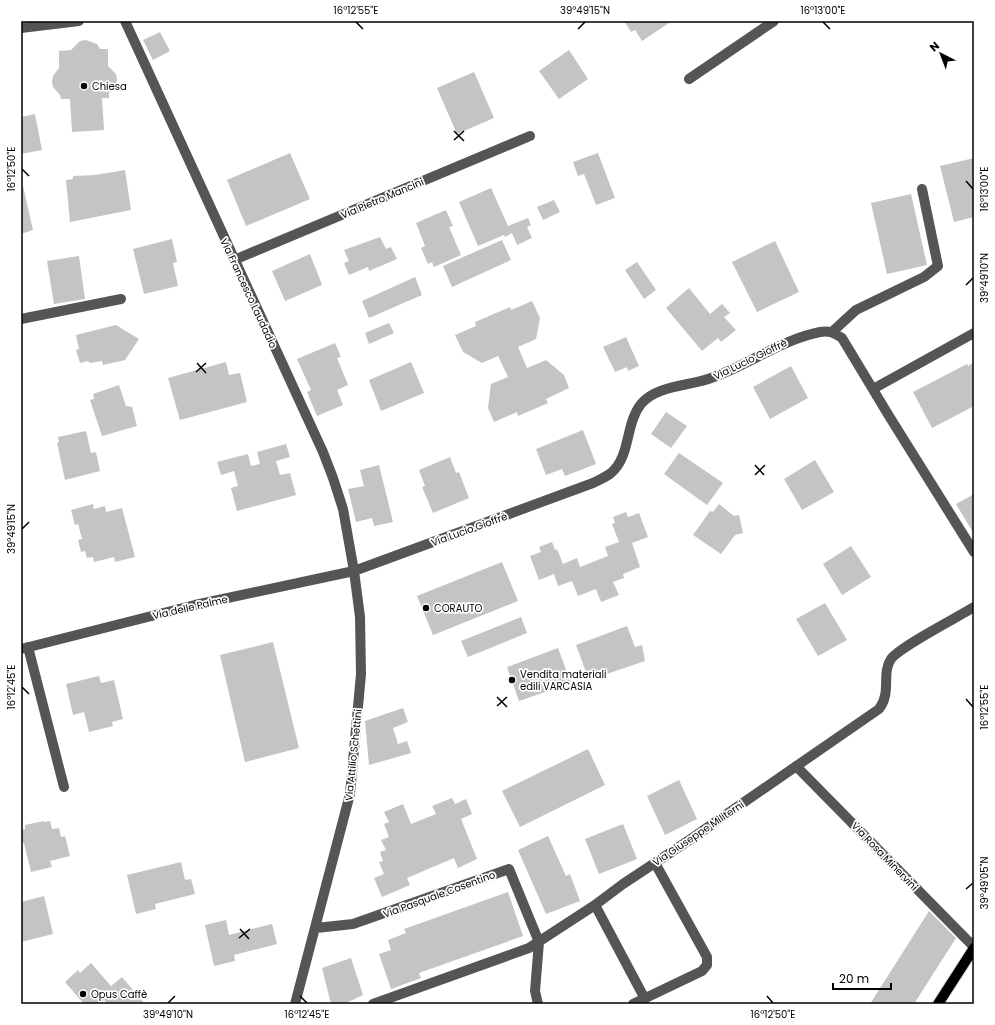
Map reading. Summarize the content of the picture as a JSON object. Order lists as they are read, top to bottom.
{
  "streets": {
    "street": [
      "Via Pietro Mancini",
      "Via Francesco Laudadio",
      "Via Lucio Gioffrè",
      "Via delle Palme",
      "Via Attilio Schettini",
      "Via Giuseppe Militerni",
      "Via Rosa Minervini",
      "Via Pasquale Cosentino"
    ]
  },
  "crossings": [
    ["Via Pietro Mancini", "Via Francesco Laudadio"],
    ["Via Francesco Laudadio", "Via Lucio Gioffrè"],
    ["Via Francesco Laudadio", "Via delle Palme"],
    ["Via Francesco Laudadio", "Via Attilio Schettini"],
    ["Via Lucio Gioffrè", "Via delle Palme"],
    ["Via Lucio Gioffrè", "Via Attilio Schettini"],
    ["Via delle Palme", "Via Attilio Schettini"],
    ["Via Attilio Schettini", "Via Pasquale Cosentino"],
    ["Via Giuseppe Militerni", "Via Rosa Minervini"],
    ["Via Giuseppe Militerni", "Via Pasquale Cosentino"]
  ],
  "places": [
    "Chiesa",
    "CORAUTO",
    "Vendita materiali edili VARCASIA",
    "Opus Caffè"
  ],
  "scale_bar": "20 m",
  "north": "top left",
  "coordinates": [
    "16°12'55\"E",
    "39°49'15\"N",
    "16°13'00\"E",
    "16°12'50\"E",
    "39°49'10\"N",
    "16°12'45\"E",
    "39°49'05\"N"
  ]
}
